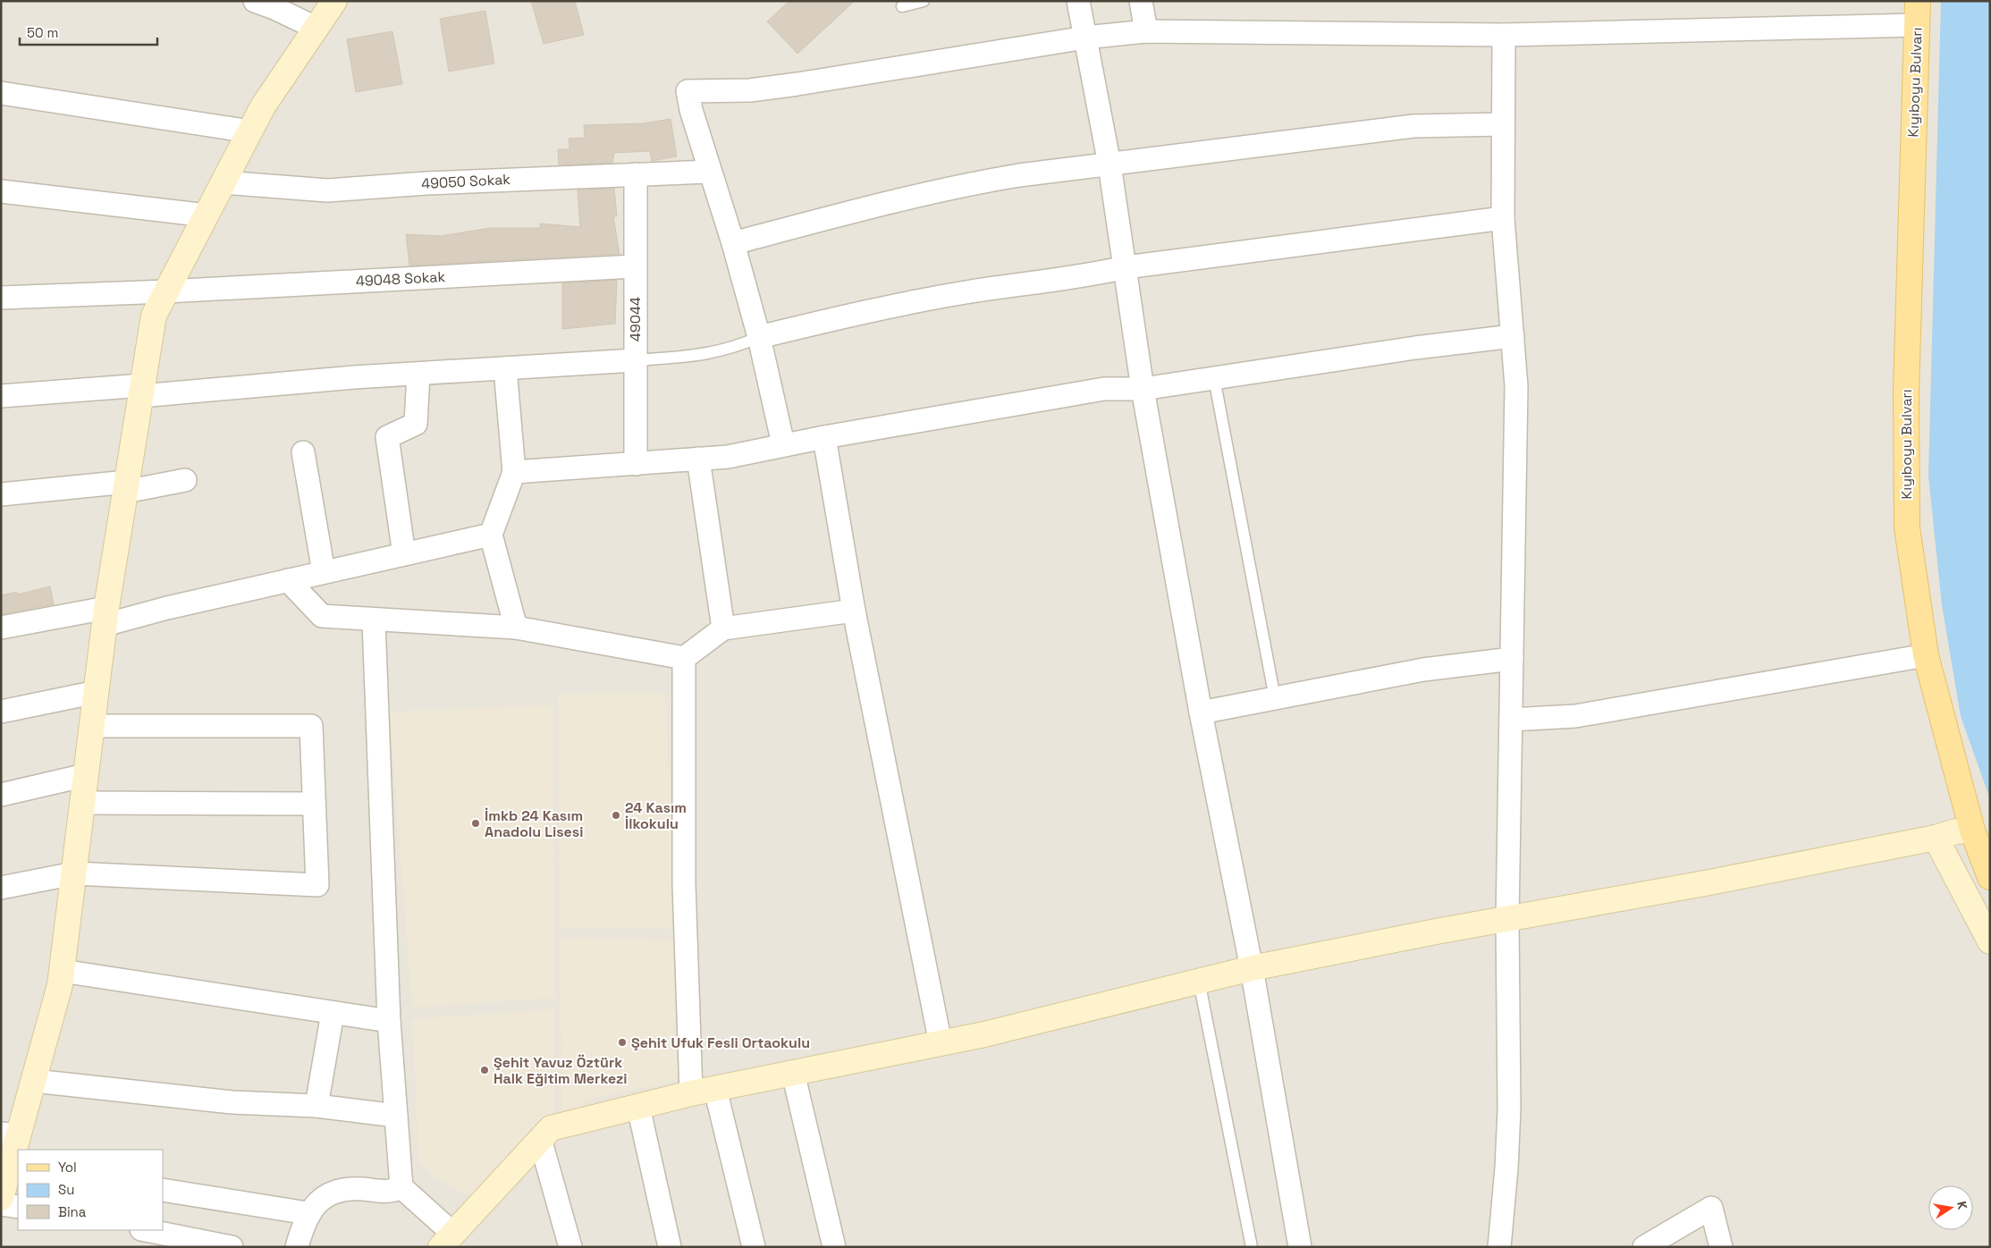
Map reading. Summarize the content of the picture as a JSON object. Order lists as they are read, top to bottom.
{
  "streets": {
    "main road": ["Kıyıboyu Bulvarı"],
    "street": ["49050 Sokak", "49048 Sokak", "49044"]
  },
  "crossings": [
    ["49050 Sokak", "49044"],
    ["49048 Sokak", "49044"]
  ],
  "places": [
    "24 Kasım İlkokulu",
    "İmkb 24 Kasım Anadolu Lisesi",
    "Şehit Ufuk Fesli Ortaokulu",
    "Şehit Yavuz Öztürk Halk Eğitim Merkezi"
  ],
  "legend": ["Yol", "Su", "Bina"],
  "scale_bar": "50 m",
  "north": "right"
}
